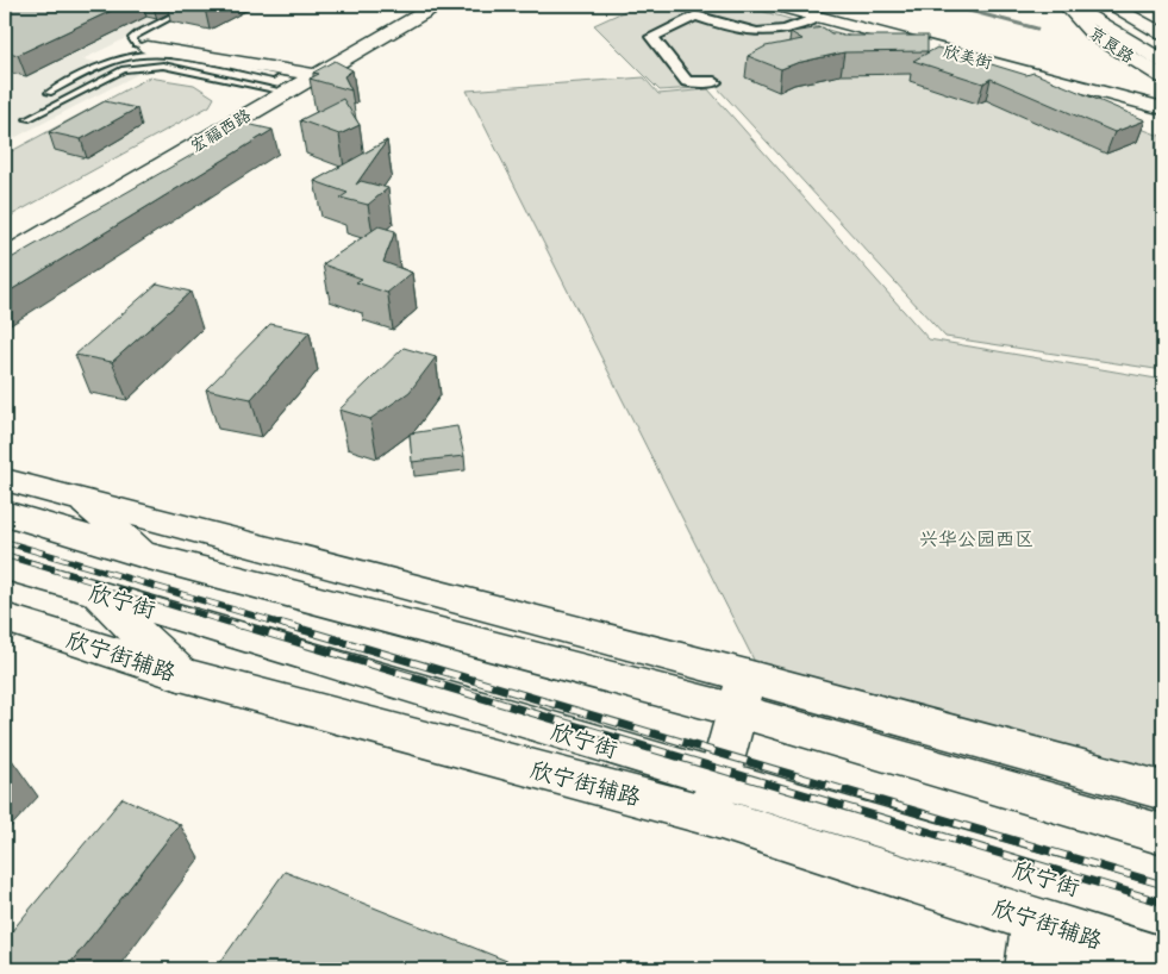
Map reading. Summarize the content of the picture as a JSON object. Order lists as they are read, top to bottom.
{
  "streets": {
    "main road": [
      "京良路",
      "欣美街",
      "宏福西路",
      "欣宁街",
      "欣宁街辅路"
    ]
  },
  "crossings": [
    ["欣宁街", "欣宁街辅路"]
  ],
  "parks": ["兴华公园西区"]
}
